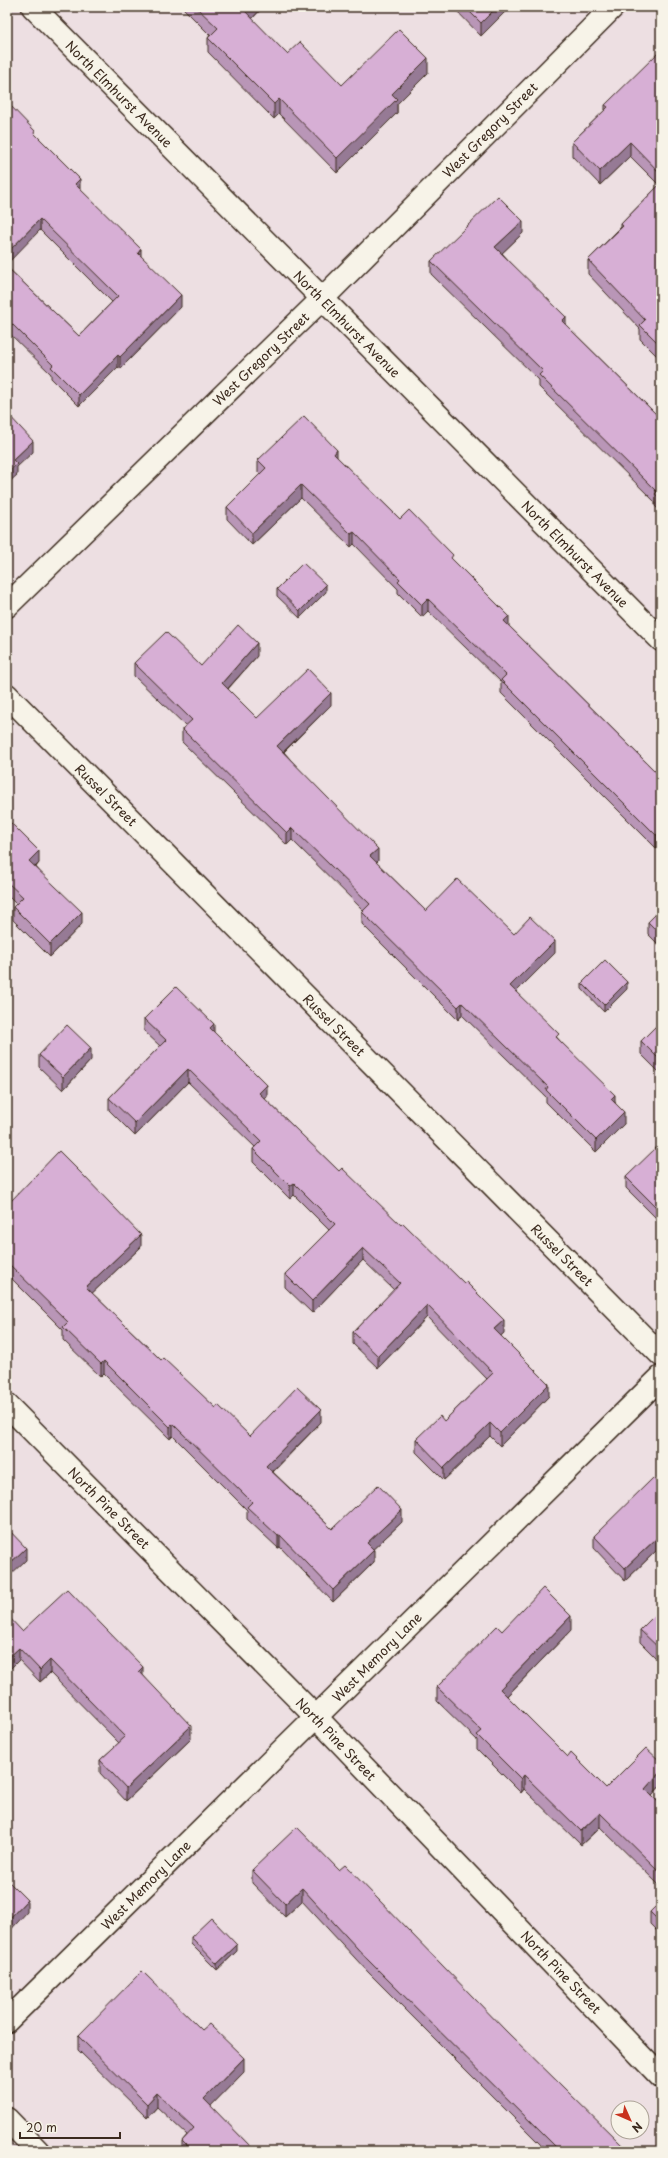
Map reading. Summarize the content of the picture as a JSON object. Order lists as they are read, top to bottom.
{
  "streets": {
    "street": [
      "North Elmhurst Avenue",
      "West Gregory Street",
      "Russel Street",
      "North Pine Street",
      "West Memory Lane"
    ]
  },
  "crossings": [
    ["North Elmhurst Avenue", "West Gregory Street"],
    ["North Pine Street", "West Memory Lane"]
  ],
  "scale_bar": "20 m",
  "north": "bottom right"
}
